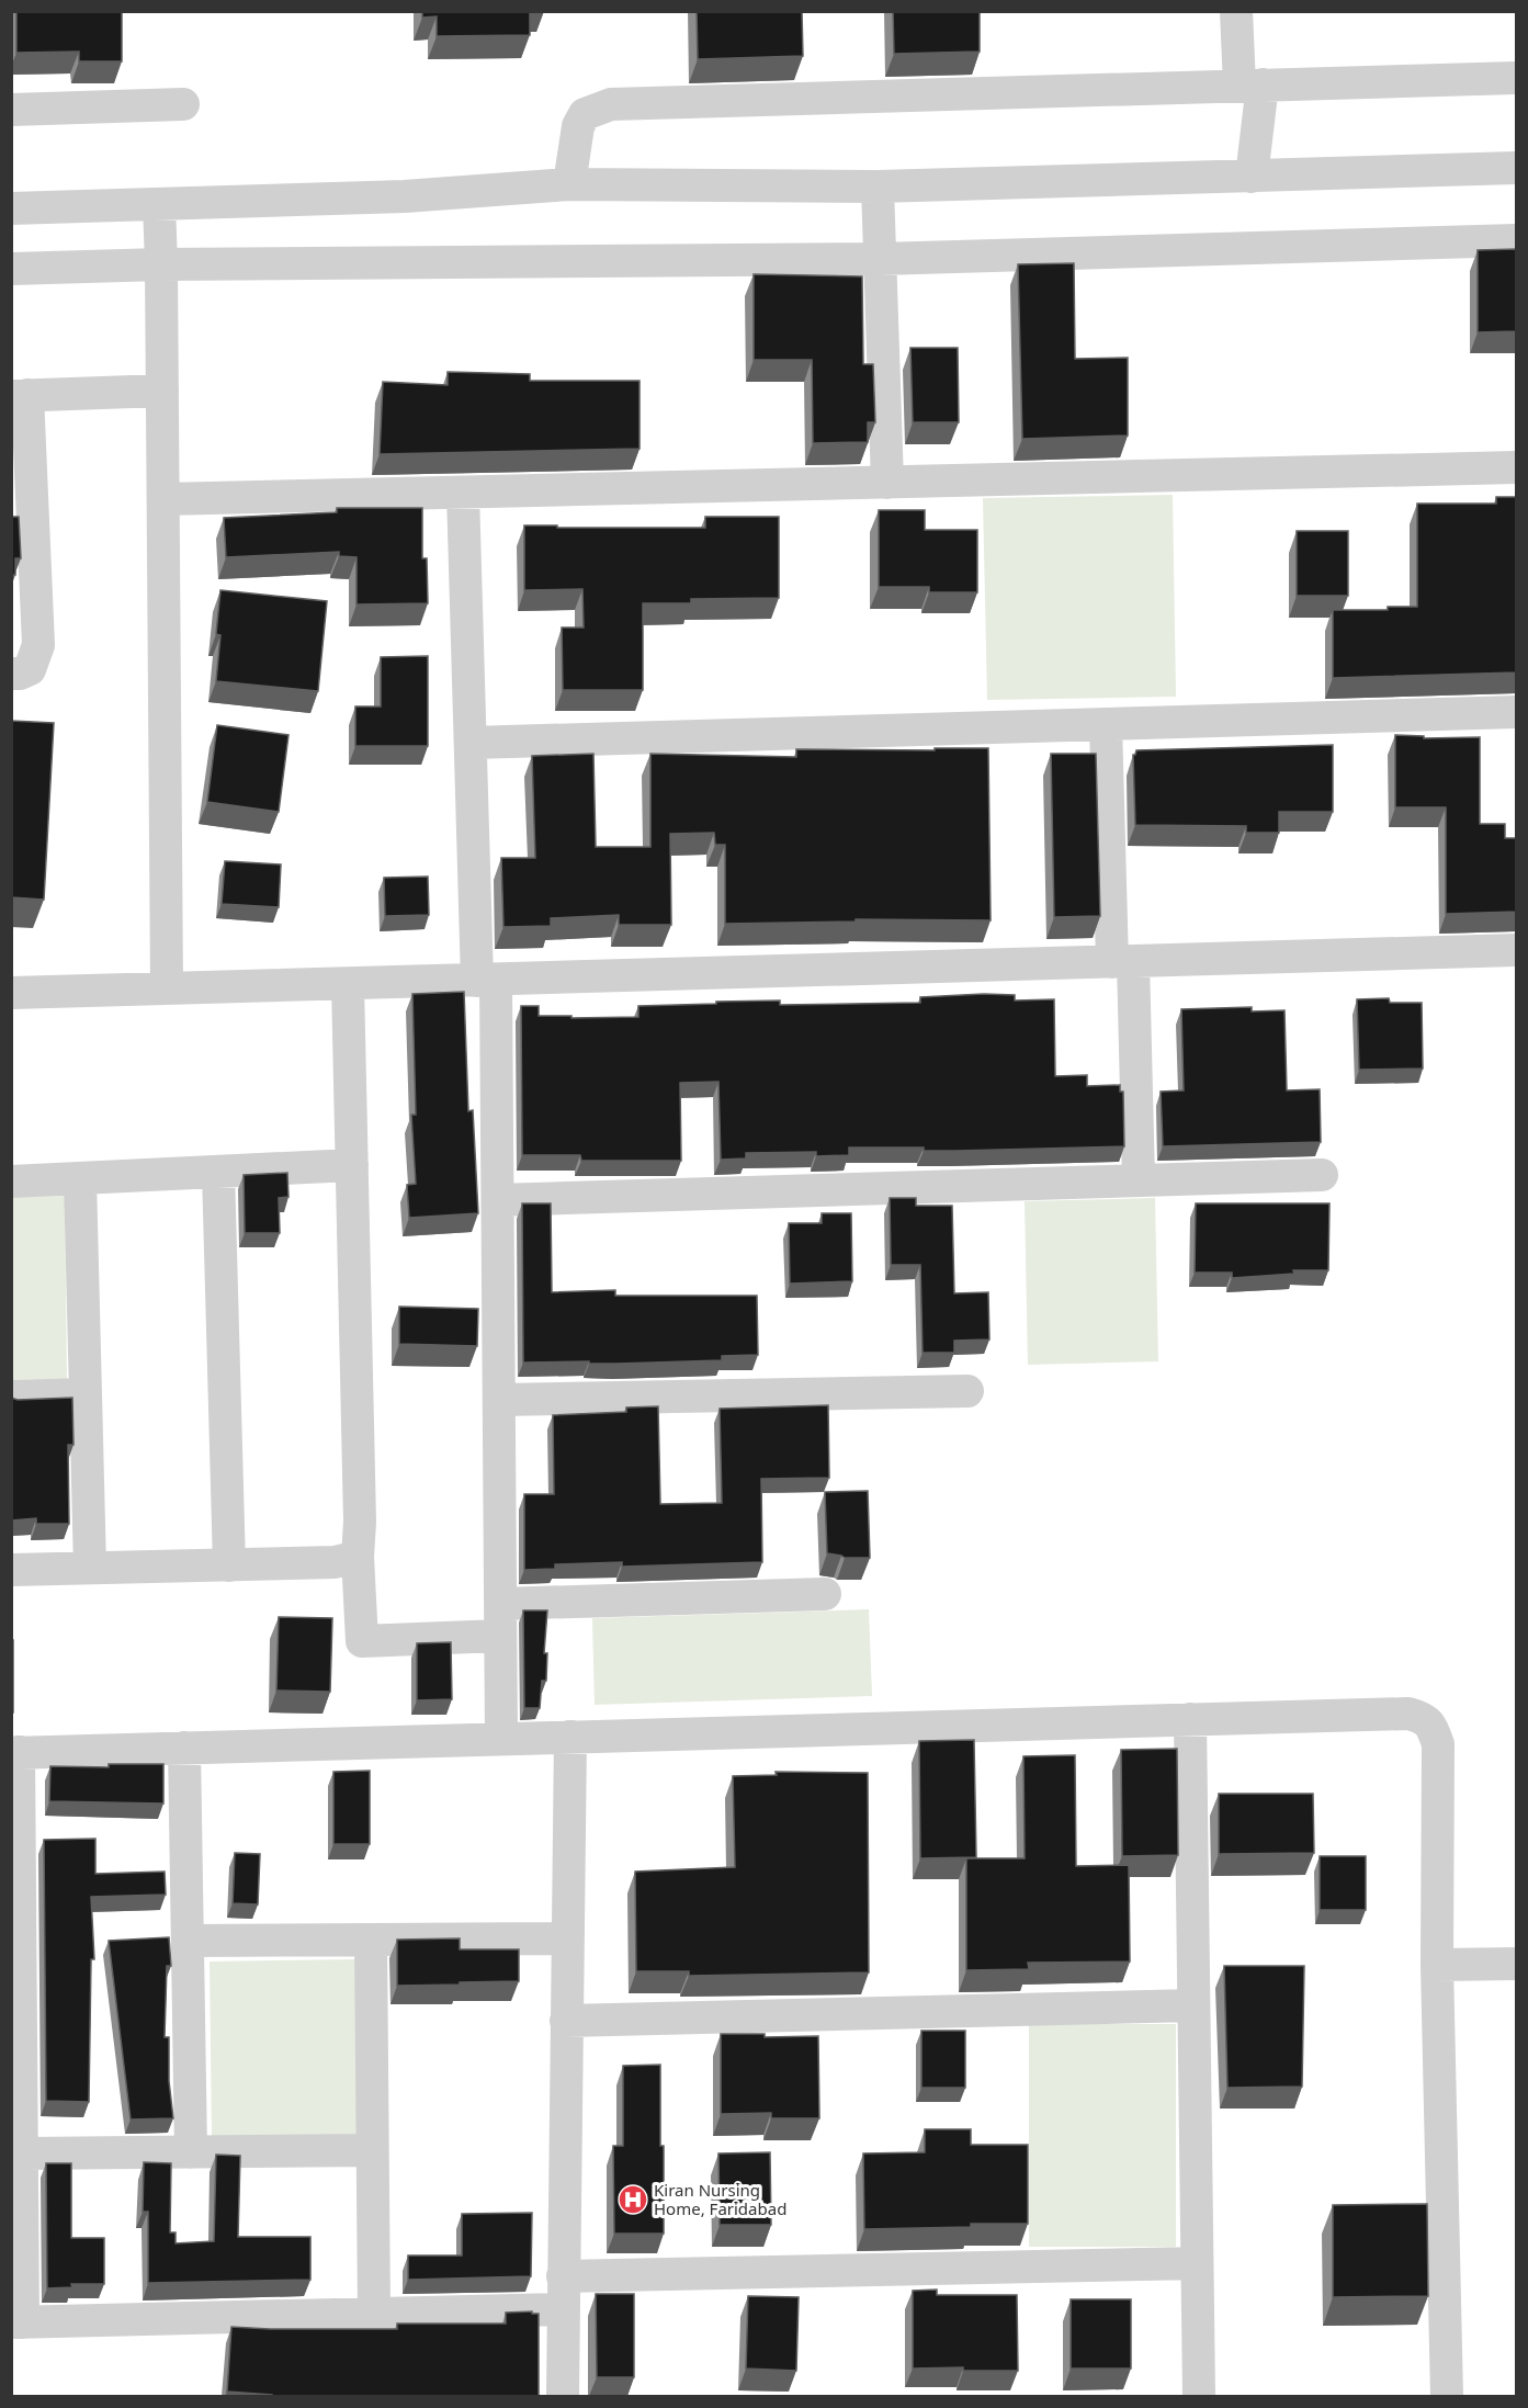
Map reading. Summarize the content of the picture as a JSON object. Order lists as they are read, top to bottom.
{
  "places": {
    "hospital": ["Kiran Nursing Home, Faridabad"]
  }
}
